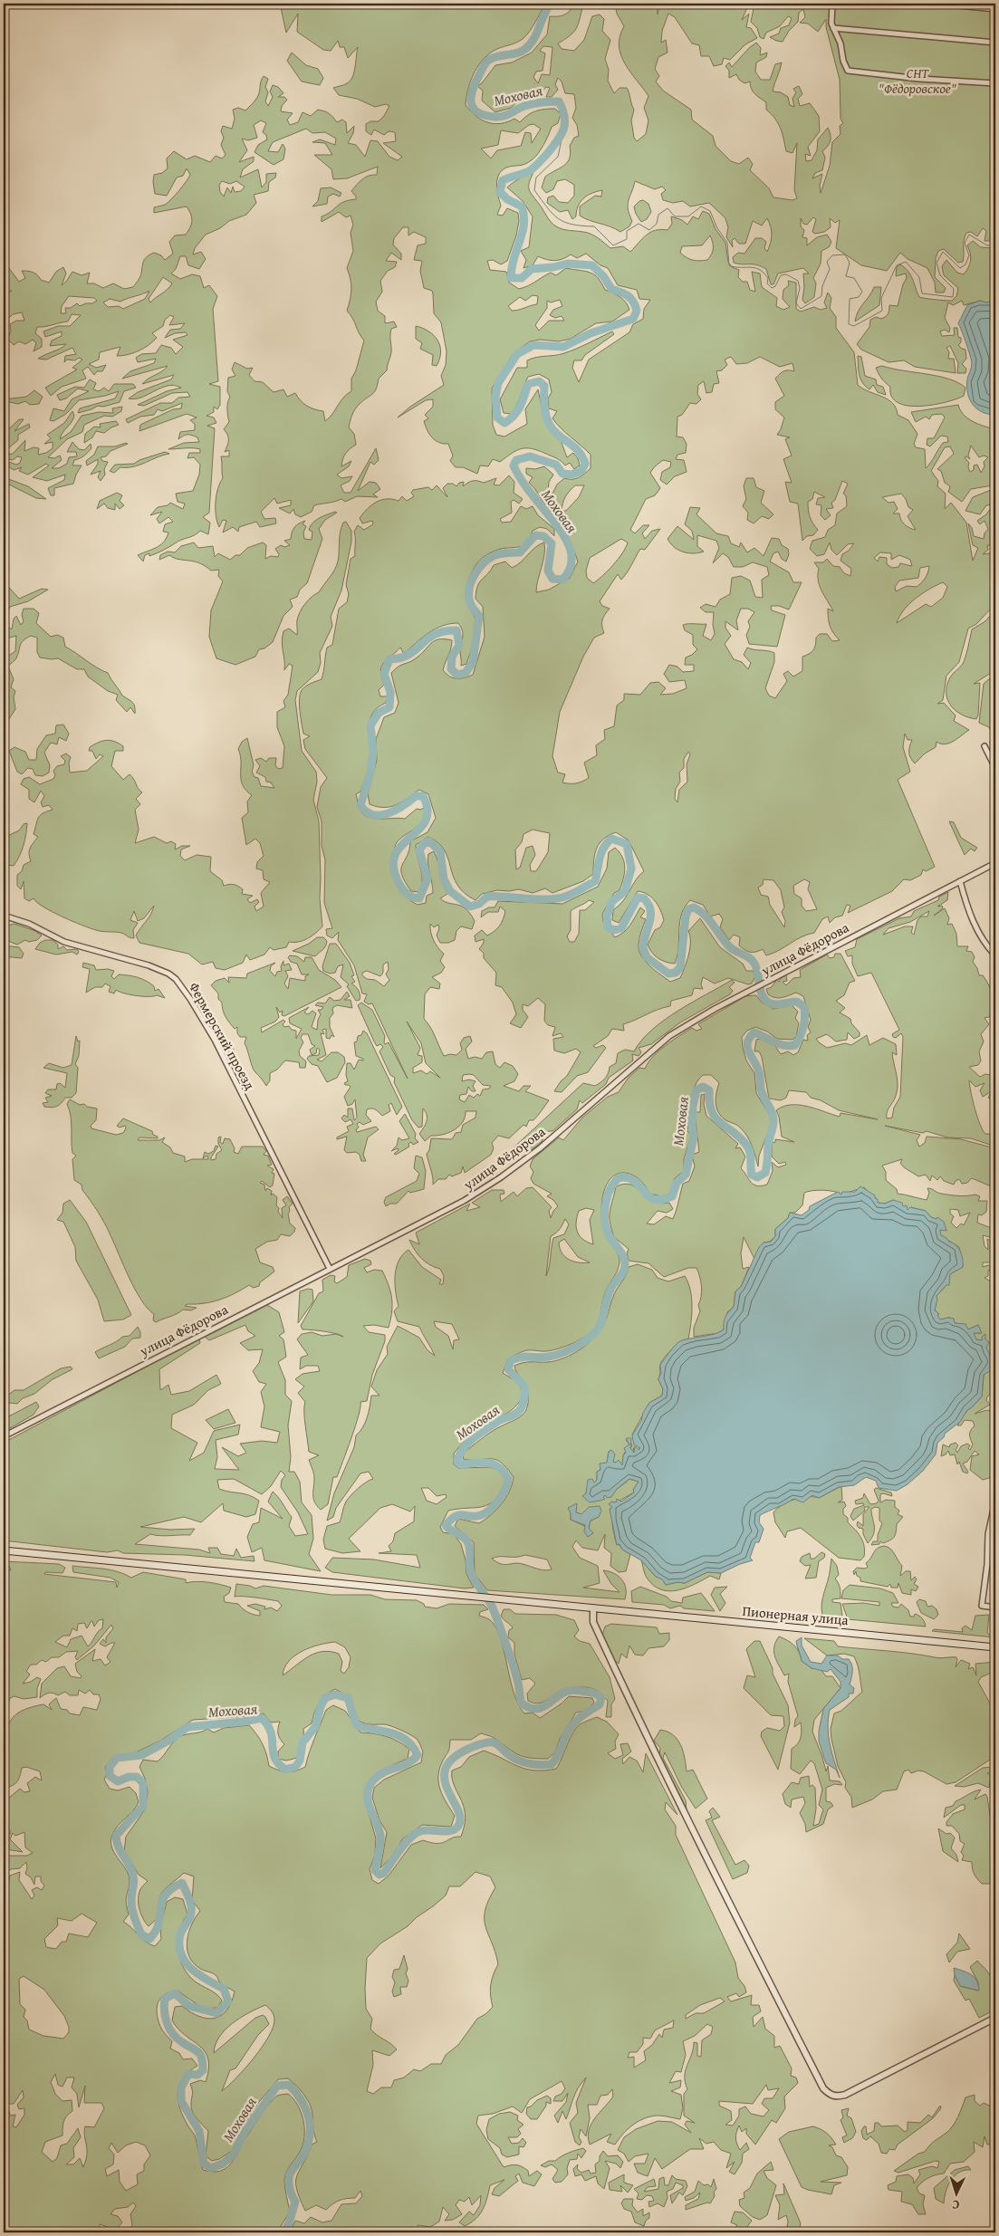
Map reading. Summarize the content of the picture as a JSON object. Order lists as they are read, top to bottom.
{
  "streets": {
    "main road": ["Пионерная улица"],
    "street": ["улица Фёдорова", "Фермерский проезд"]
  },
  "crossings": [
    ["улица Фёдорова", "Фермерский проезд"]
  ],
  "water": ["Моховая"],
  "parks": ["СНТ \"Фёдоровское\""],
  "north": "bottom"
}
